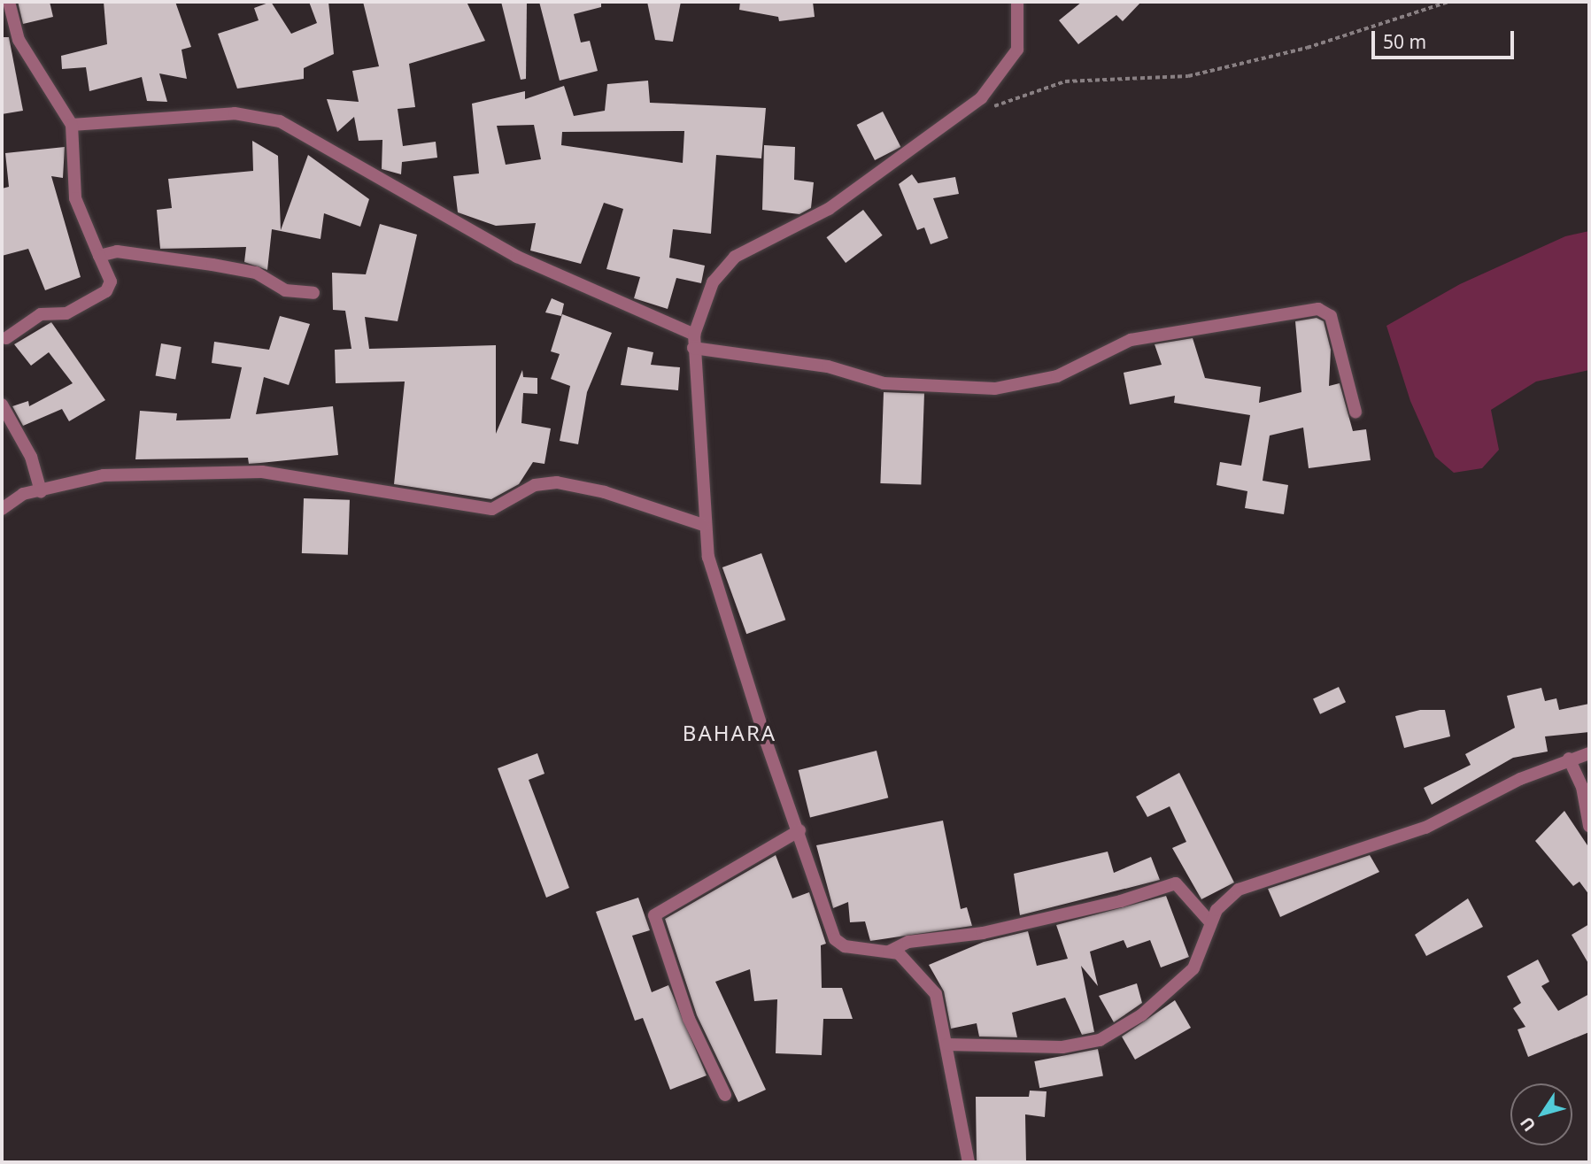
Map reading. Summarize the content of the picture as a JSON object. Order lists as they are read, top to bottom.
{
  "districts": ["BAHARA"],
  "scale_bar": "50 m",
  "north": "bottom left"
}
